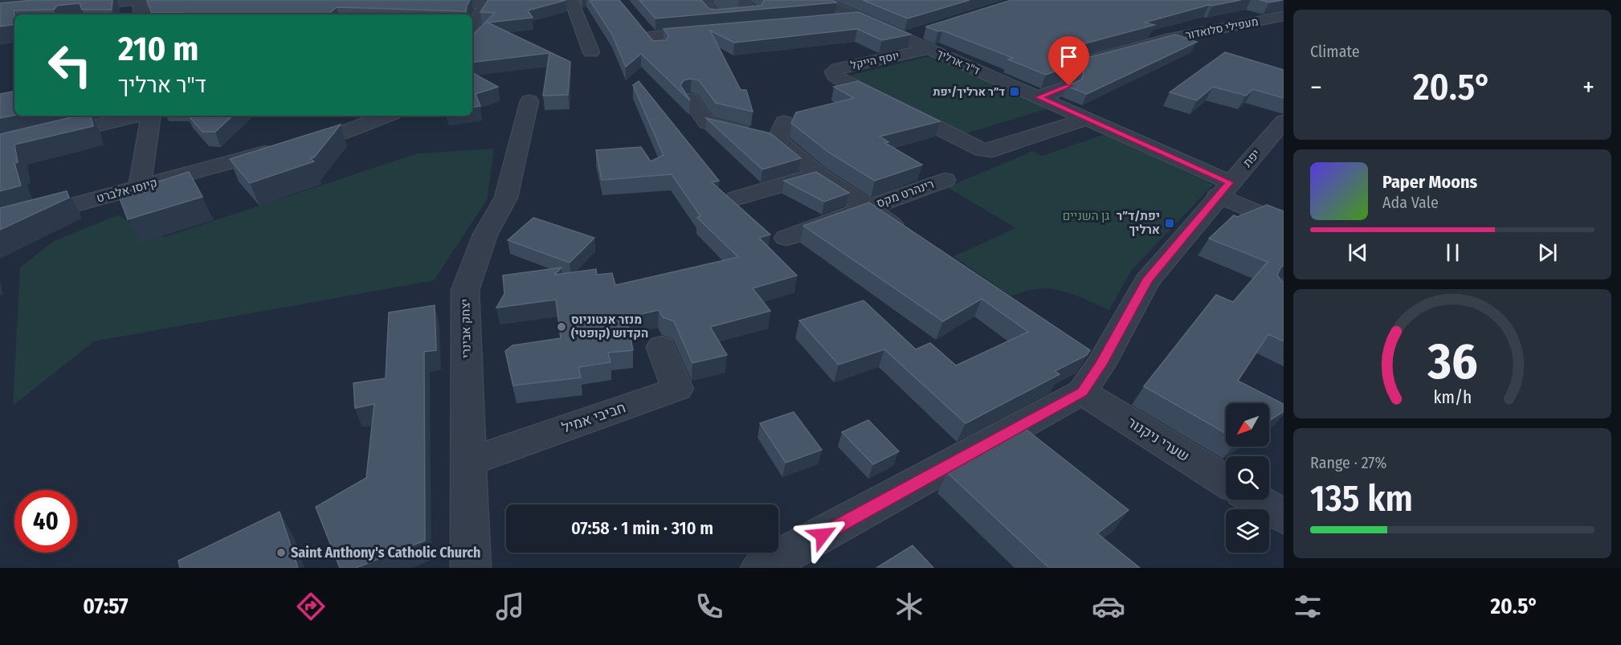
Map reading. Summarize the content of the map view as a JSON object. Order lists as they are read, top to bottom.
{
  "streets": {
    "street": [
      "מעפילי סלואדור",
      "יוסף הייקל",
      "ד\"ר ארליך",
      "יפת",
      "קיוסו אלברט",
      "רינהרט מקס",
      "יצחק אבינרי",
      "חביבי אמיל",
      "שערי ניקנור"
    ]
  },
  "crossings": [
    ["מעפילי סלואדור", "ד\"ר ארליך"],
    ["יוסף הייקל", "ד\"ר ארליך"],
    ["ד\"ר ארליך", "יפת"],
    ["יפת", "שערי ניקנור"],
    ["יצחק אבינרי", "חביבי אמיל"]
  ],
  "parks": ["גן השניים"],
  "places": {
    "transit": ["ד״ר ארליך/יפת", "יפת/ד״ר ארליך"],
    "other": ["מנזר אנטוניוס הקדוש (קופטי)", "Saint Anthony's Catholic Church"]
  },
  "north": "bottom left",
  "page": {
    "tile": [
      "Climate",
      ["Range · 27%", "135 km"]
    ],
    "turn": ["210 m", "ד\"ר ארליך"],
    "heat": ["−", "20.5°", "+"],
    "song": ["Paper Moons", "Ada Vale"],
    "limit": "40",
    "trip": "07:58 · 1 min · 310 m",
    "tabs": ["07:57", "20.5°"],
    "gauge": ["36", "km/h"]
  }
}
